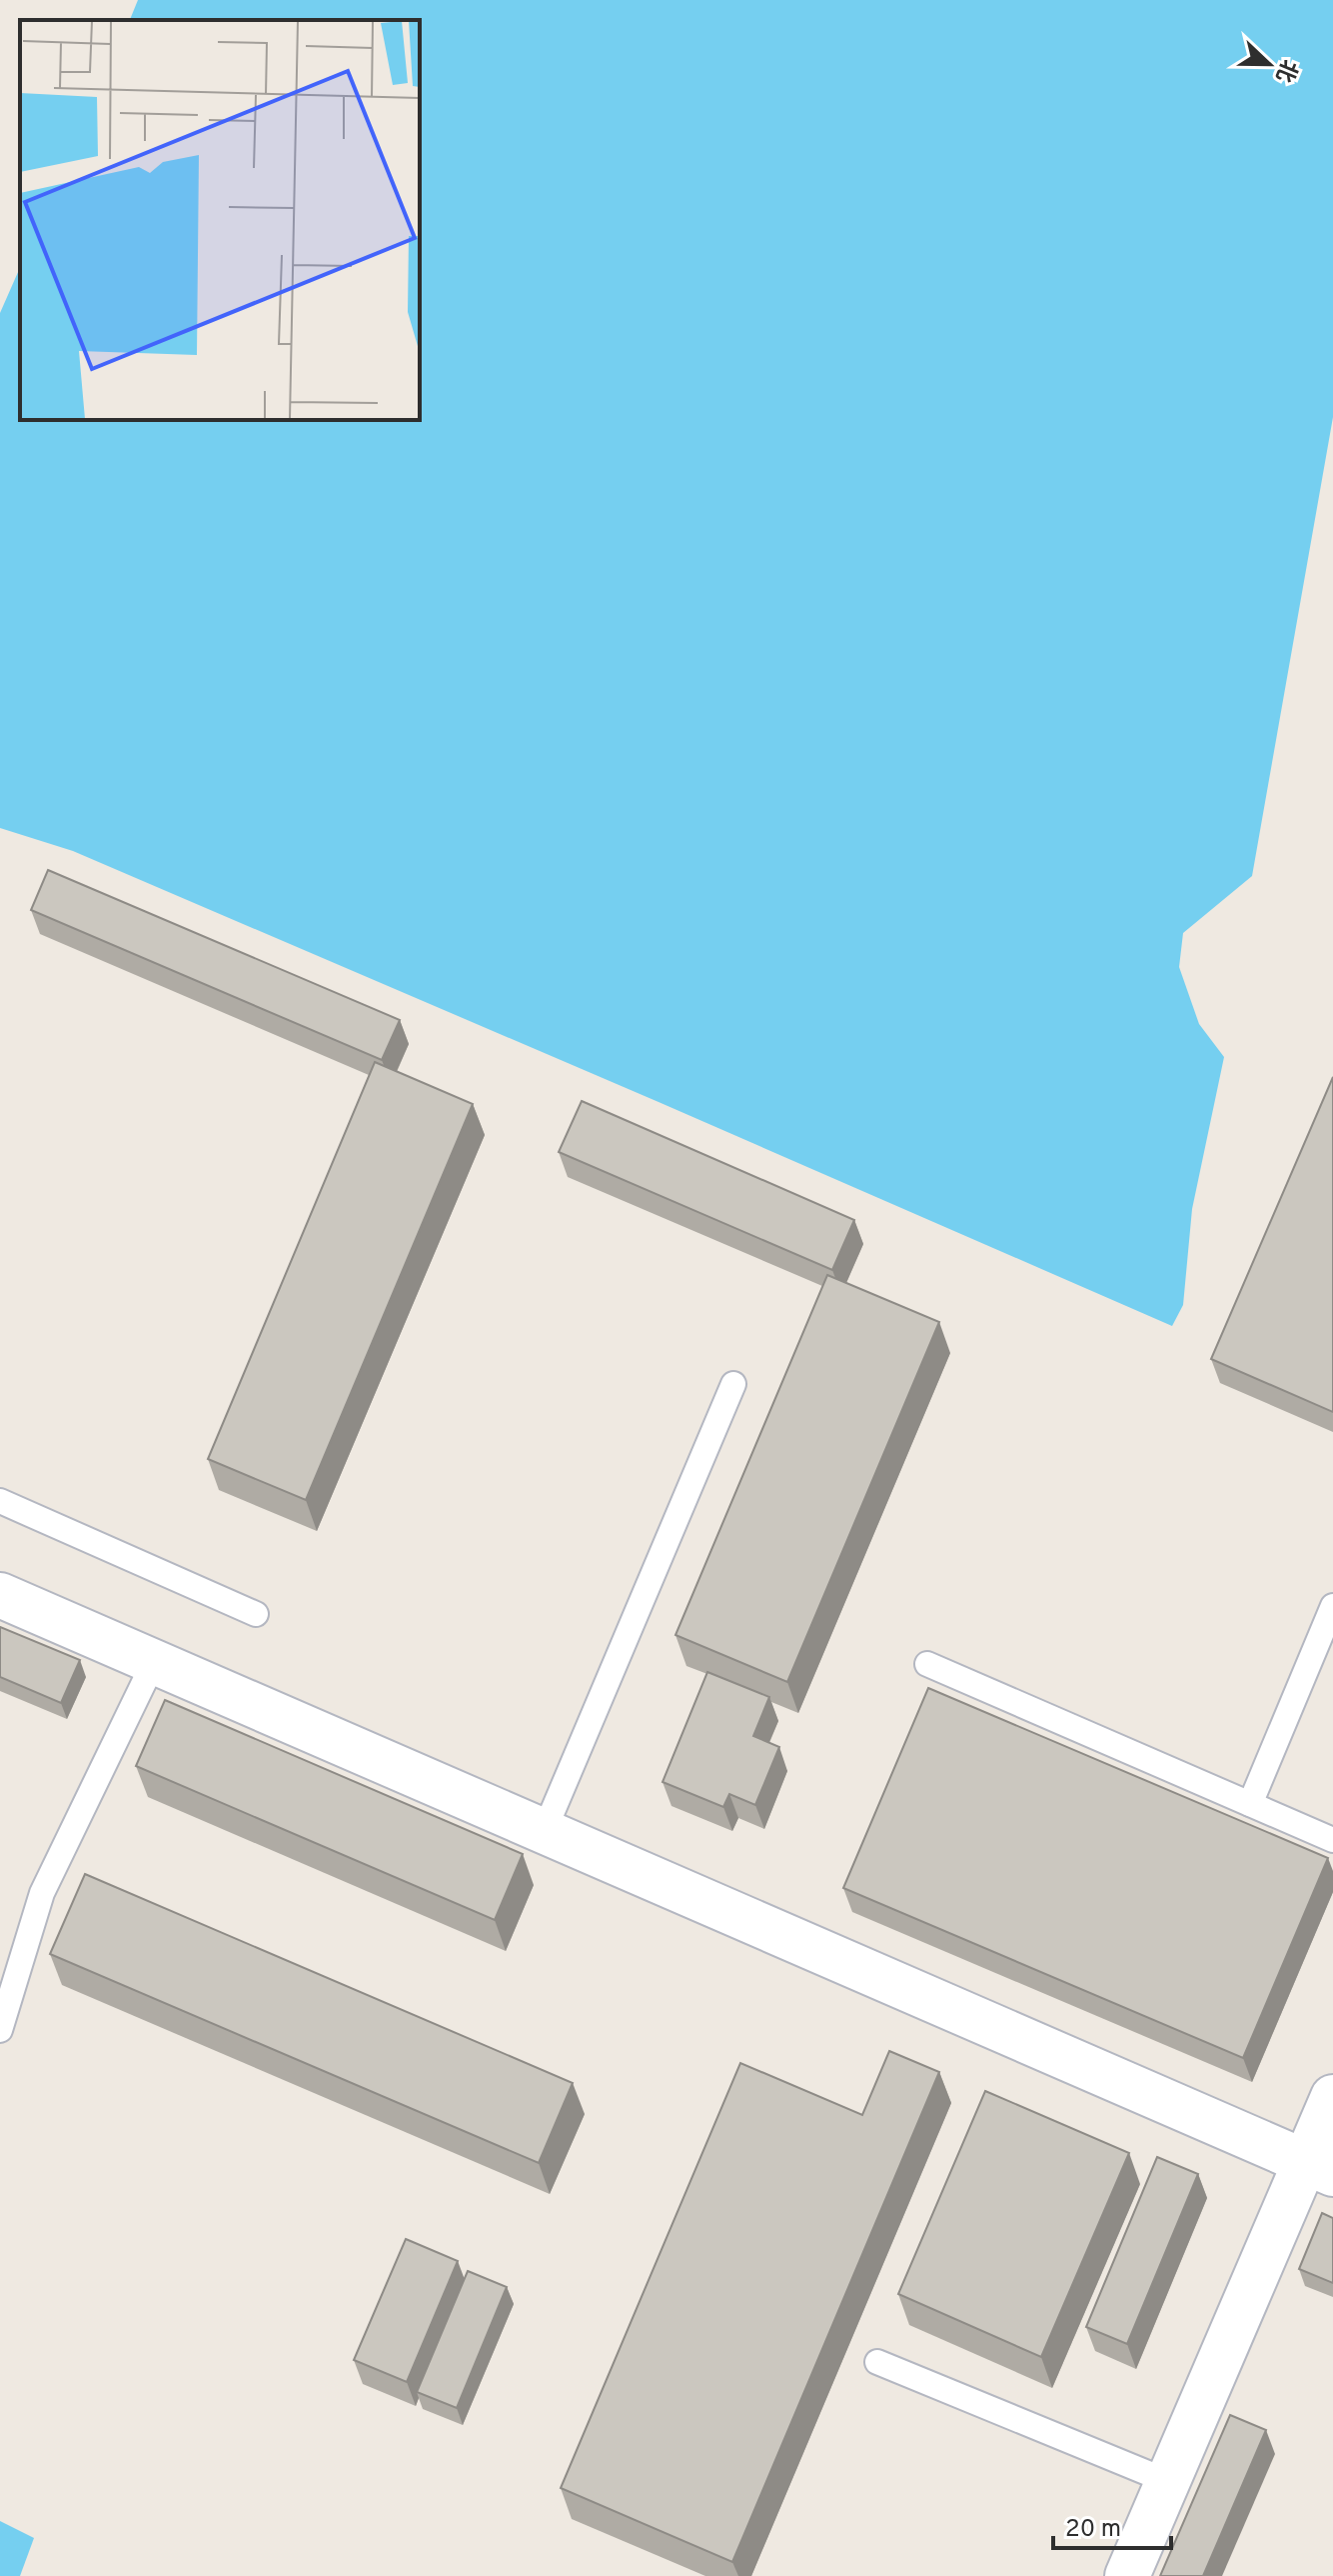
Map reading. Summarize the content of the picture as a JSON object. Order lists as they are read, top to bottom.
{
  "scale_bar": "20 m",
  "north": "right"
}
